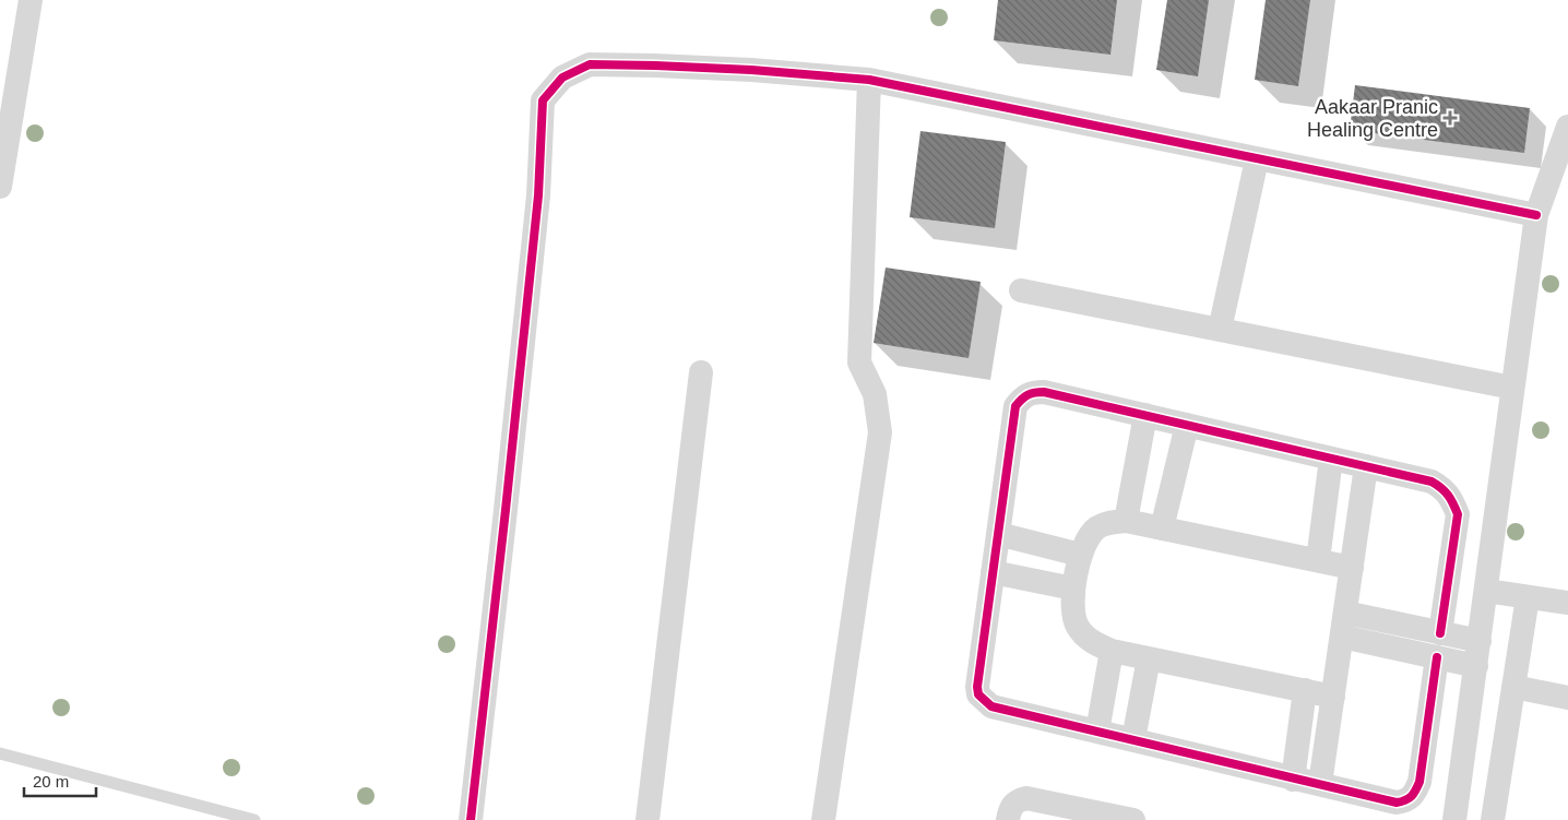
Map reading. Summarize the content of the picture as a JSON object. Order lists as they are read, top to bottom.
{
  "places": {
    "health": ["Aakaar Pranic Healing Centre"]
  },
  "scale_bar": "20 m"
}
